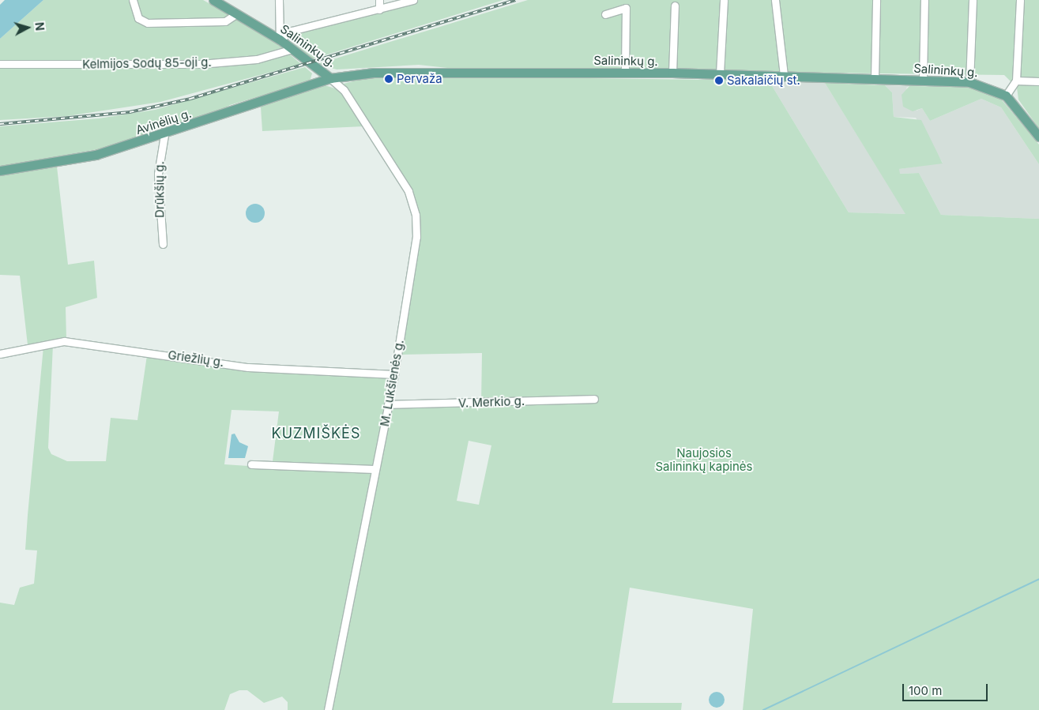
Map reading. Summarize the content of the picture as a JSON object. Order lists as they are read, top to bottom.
{
  "streets": {
    "main road": ["Salininkų g.", "Avinėlių g."],
    "street": [
      "Kelmijos Sodų 85-oji g.",
      "Drūkšių g.",
      "Griežlių g.",
      "M. Lukšienės g.",
      "V. Merkio g."
    ]
  },
  "crossings": [
    ["Salininkų g.", "Kelmijos Sodų 85-oji g."],
    ["Salininkų g.", "Avinėlių g."],
    ["Salininkų g.", "M. Lukšienės g."],
    ["Avinėlių g.", "Drūkšių g."],
    ["Avinėlių g.", "M. Lukšienės g."],
    ["Griežlių g.", "M. Lukšienės g."],
    ["M. Lukšienės g.", "V. Merkio g."]
  ],
  "districts": ["KUZMIŠKĖS"],
  "parks": ["Naujosios Salininkų kapinės"],
  "places": ["Pervaža", "Sakalaičių st."],
  "scale_bar": "100 m",
  "north": "right"
}
